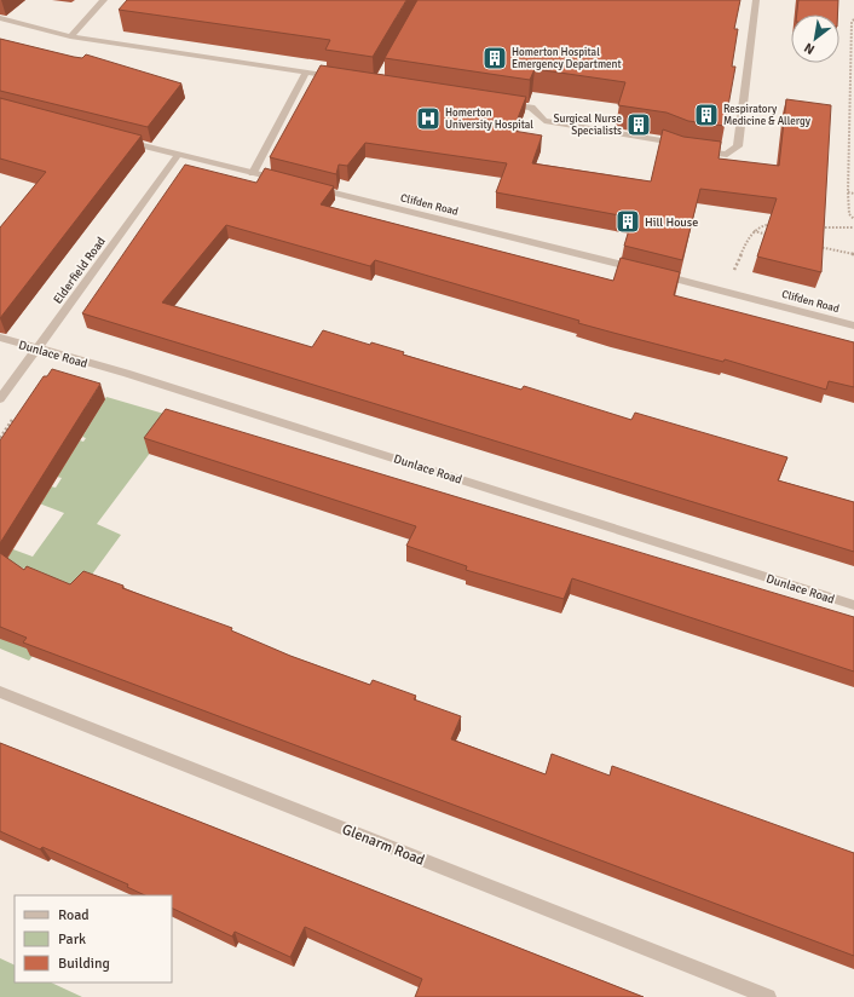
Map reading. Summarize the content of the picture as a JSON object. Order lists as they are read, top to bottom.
{
  "streets": {
    "street": [
      "Clifden Road",
      "Elderfield Road",
      "Dunlace Road",
      "Glenarm Road"
    ]
  },
  "crossings": [
    ["Elderfield Road", "Dunlace Road"]
  ],
  "places": {
    "building": [
      "Homerton Hospital Emergency Department",
      "Respiratory Medicine & Allergy",
      "Surgical Nurse Specialists",
      "Hill House"
    ],
    "hospital": ["Homerton University Hospital"]
  },
  "legend": ["Road", "Park", "Building"],
  "north": "bottom left"
}
